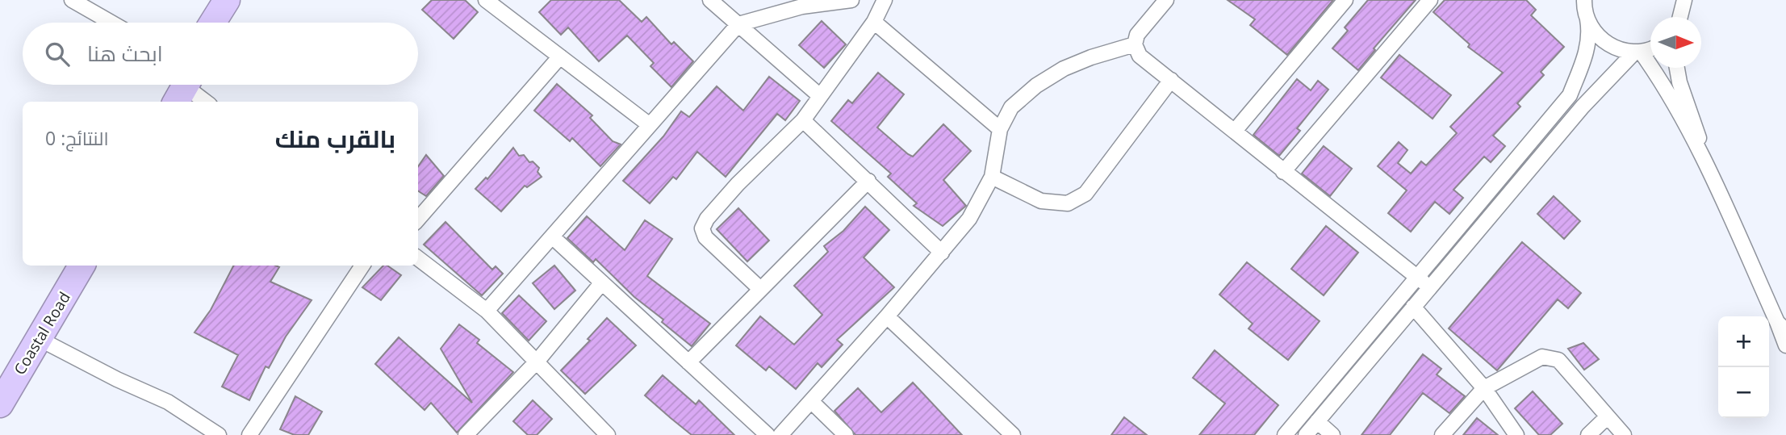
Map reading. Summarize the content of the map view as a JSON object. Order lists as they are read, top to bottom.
{
  "streets": {
    "highway": ["Coastal Road"]
  },
  "north": "right",
  "page": {
    "search": "ابحث هنا",
    "heading": ["بالقرب منك", "النتائج: 0"],
    "map_buttons": ["+", "−"]
  }
}
